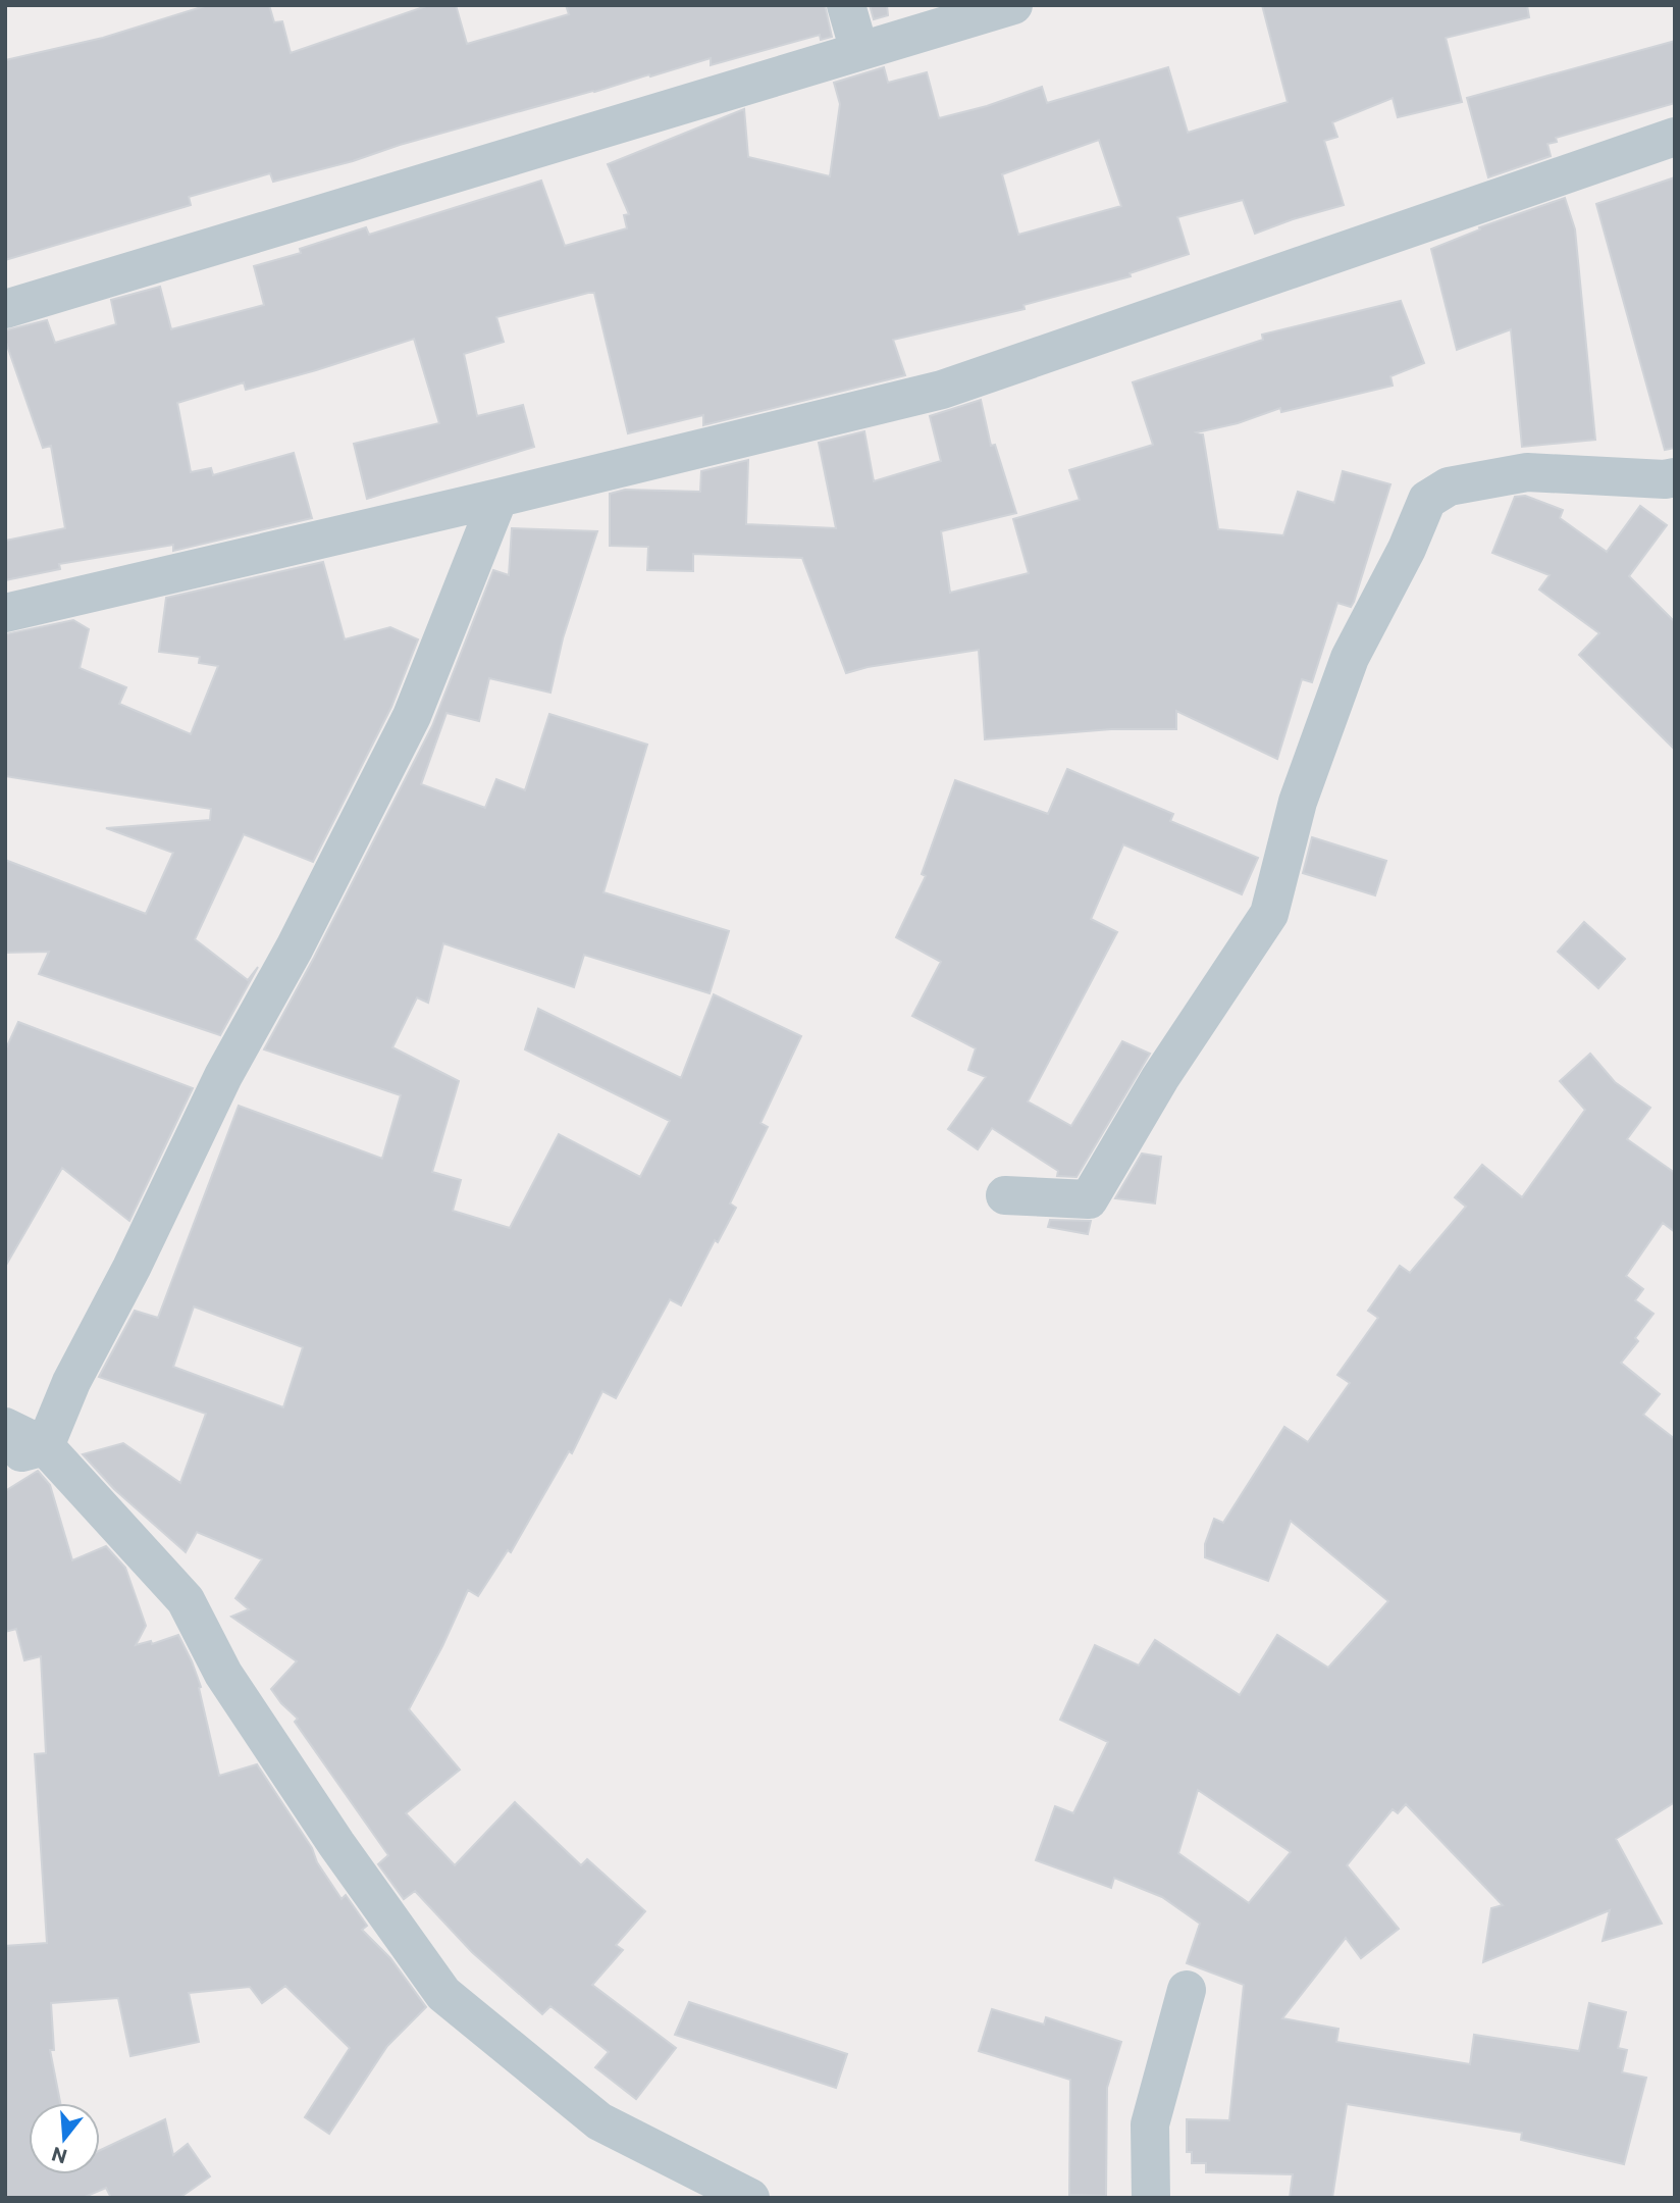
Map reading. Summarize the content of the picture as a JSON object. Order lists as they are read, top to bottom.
{
  "north": "bottom"
}
